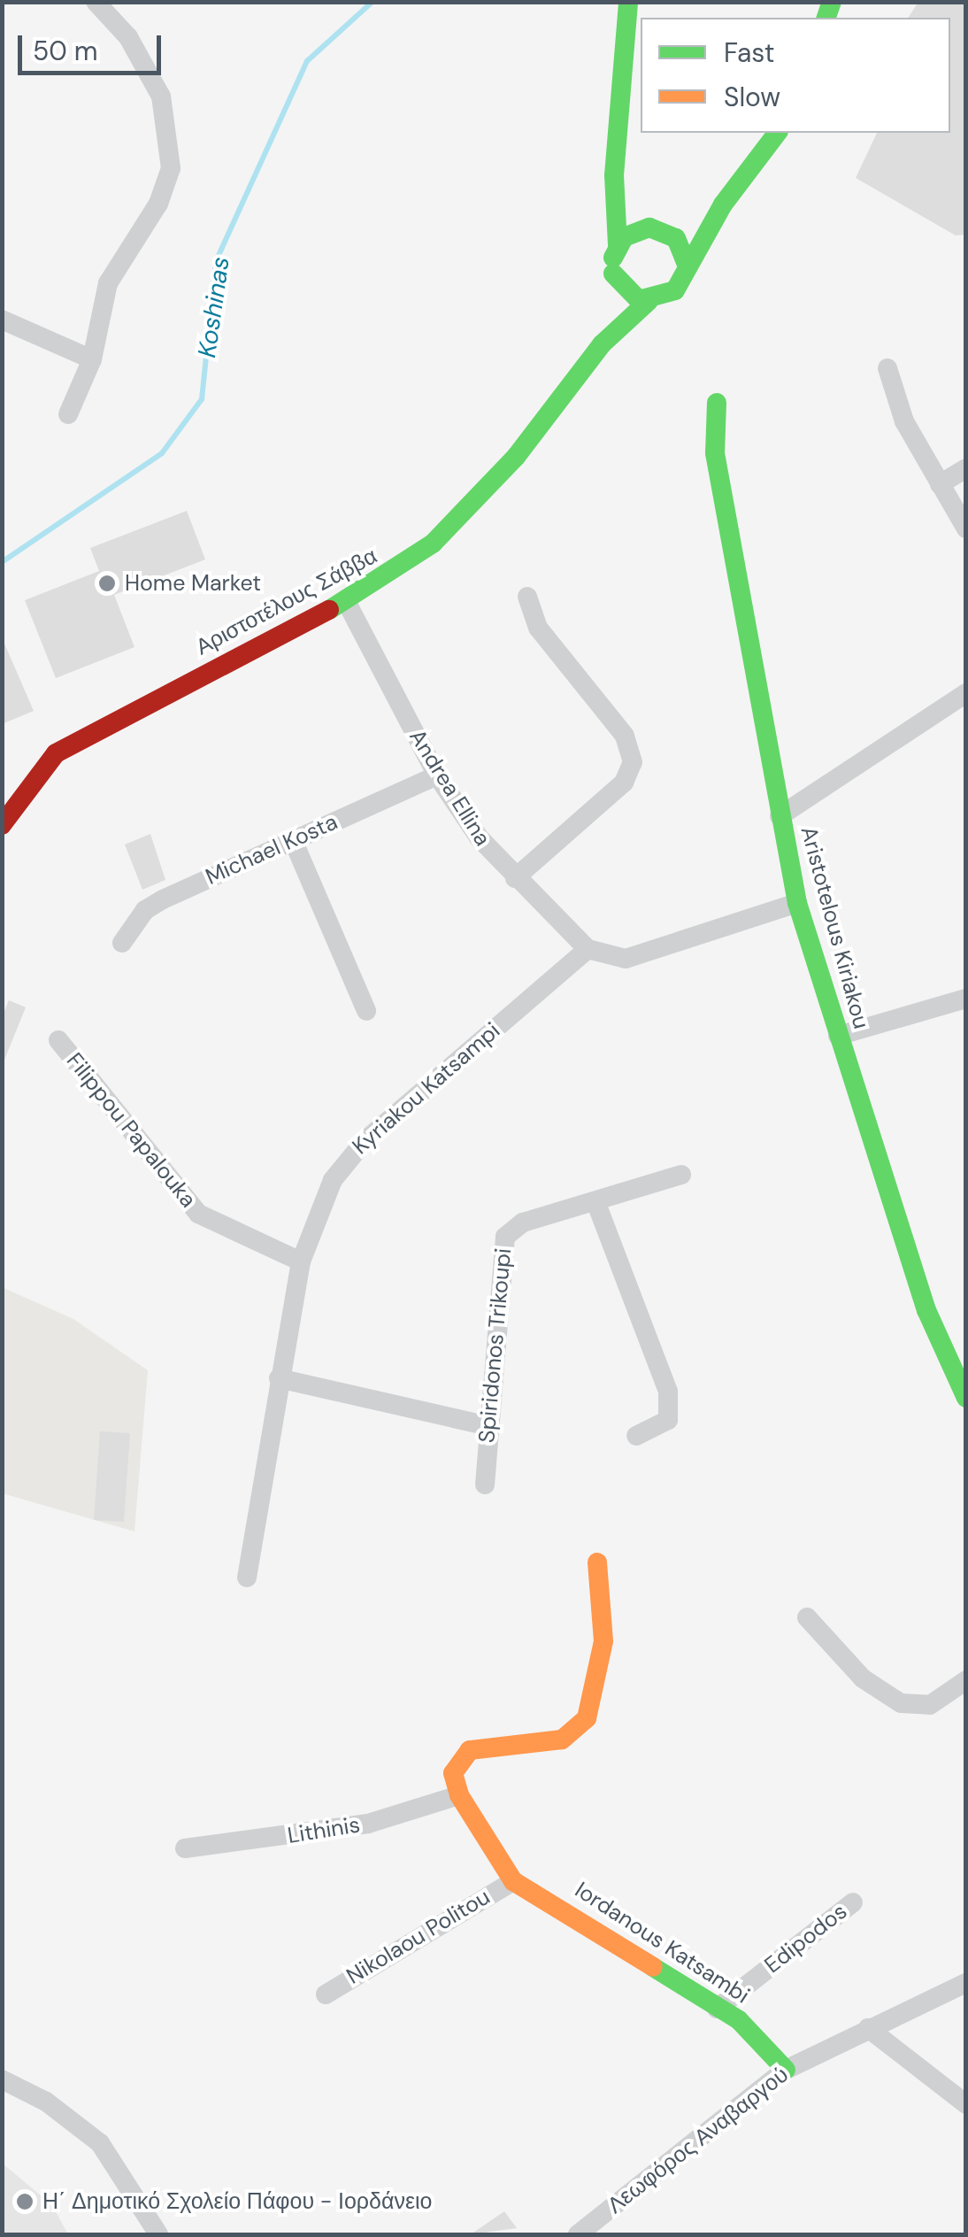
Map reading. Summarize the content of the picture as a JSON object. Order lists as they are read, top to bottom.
{
  "streets": {
    "street": [
      "Αριστοτέλους Σάββα",
      "Andrea Ellina",
      "Michael Kosta",
      "Aristotelous Kiriakou",
      "Kyriakou Katsampi",
      "Filippou Papalouka",
      "Spiridonos Trikoupi",
      "Lithinis",
      "Nikolaou Politou",
      "Edipodos",
      "Iordanous Katsambi",
      "Λεωφόρος Αναβαργού"
    ]
  },
  "crossings": [
    ["Αριστοτέλους Σάββα", "Andrea Ellina"],
    ["Andrea Ellina", "Michael Kosta"],
    ["Andrea Ellina", "Kyriakou Katsampi"],
    ["Kyriakou Katsampi", "Filippou Papalouka"],
    ["Lithinis", "Iordanous Katsambi"],
    ["Nikolaou Politou", "Iordanous Katsambi"],
    ["Edipodos", "Iordanous Katsambi"],
    ["Iordanous Katsambi", "Λεωφόρος Αναβαργού"]
  ],
  "water": ["Koshinas"],
  "places": ["Home Market", "Η΄ Δημοτικό Σχολείο Πάφου - Ιορδάνειο"],
  "legend": ["Fast", "Slow"],
  "scale_bar": "50 m"
}
